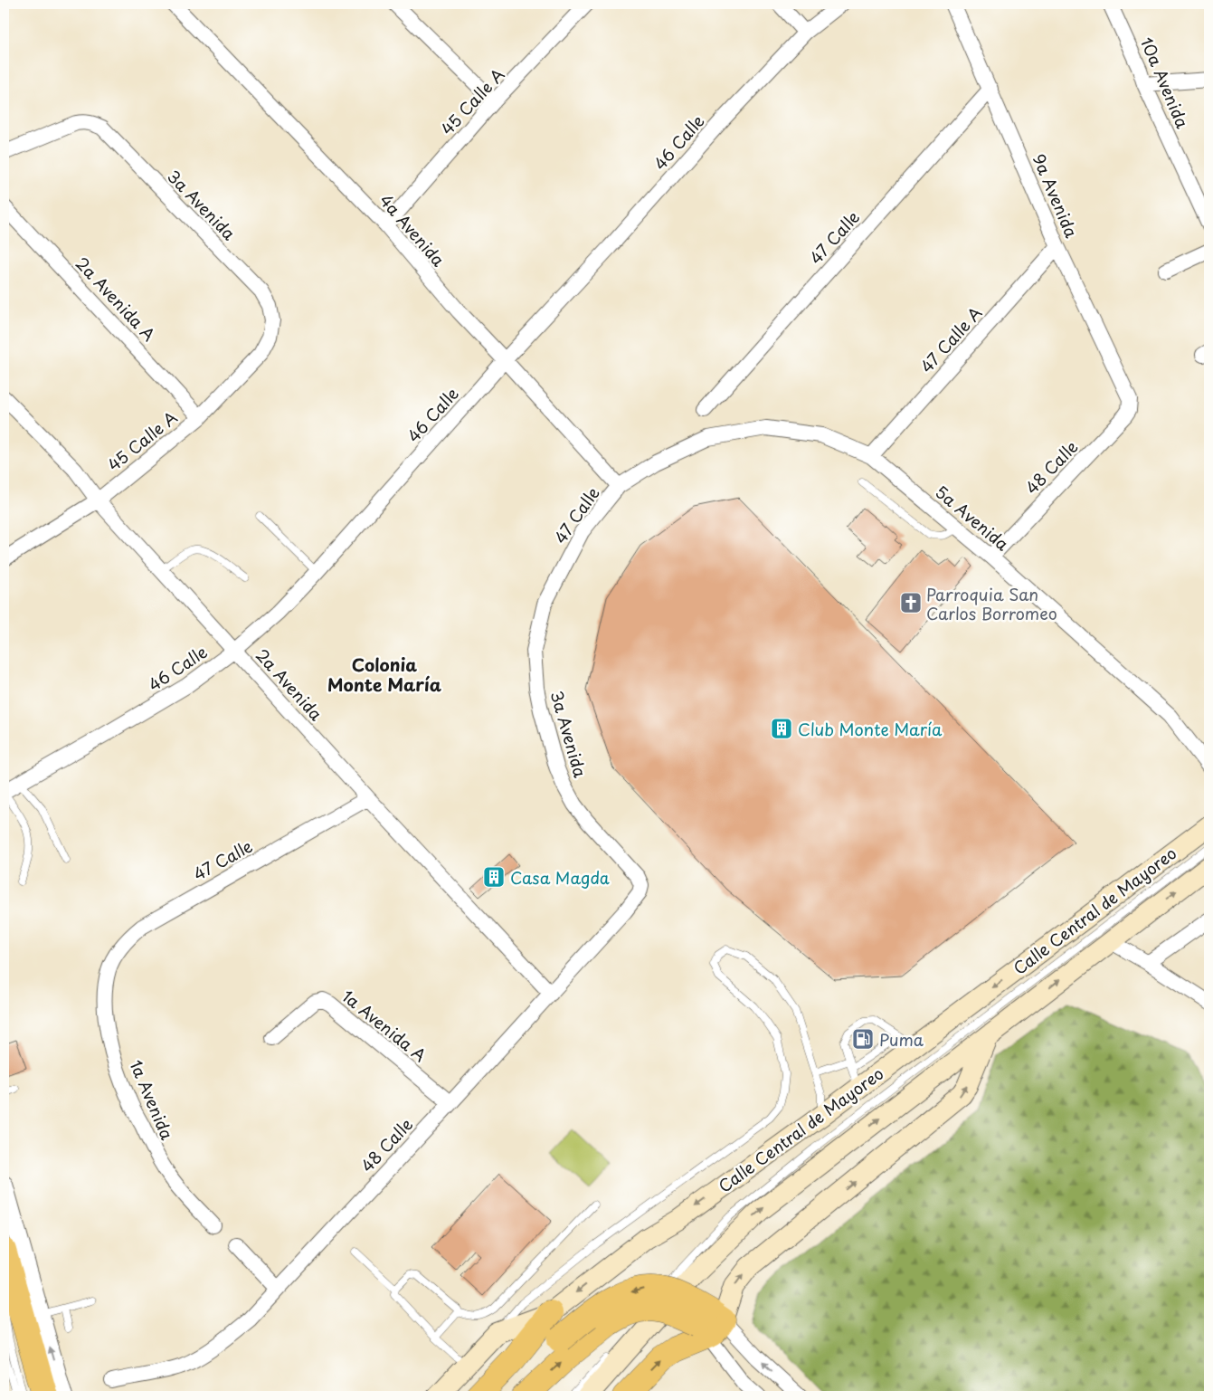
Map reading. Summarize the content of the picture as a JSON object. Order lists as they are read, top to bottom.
{
  "streets": {
    "main road": ["Calle Central de Mayoreo"],
    "street": [
      "10a Avenida",
      "45 Calle A",
      "46 Calle",
      "9a Avenida",
      "3a Avenida",
      "4a Avenida",
      "47 Calle",
      "2a Avenida A",
      "47 Calle A",
      "48 Calle",
      "5a Avenida",
      "2a Avenida",
      "1a Avenida A",
      "1a Avenida"
    ]
  },
  "crossings": [
    ["45 Calle A", "3a Avenida"],
    ["45 Calle A", "4a Avenida"],
    ["45 Calle A", "2a Avenida A"],
    ["45 Calle A", "2a Avenida"],
    ["46 Calle", "4a Avenida"],
    ["46 Calle", "2a Avenida"],
    ["9a Avenida", "47 Calle"],
    ["9a Avenida", "47 Calle A"],
    ["9a Avenida", "48 Calle"],
    ["3a Avenida", "47 Calle"],
    ["3a Avenida", "48 Calle"],
    ["4a Avenida", "47 Calle"],
    ["47 Calle", "5a Avenida"],
    ["47 Calle", "2a Avenida"],
    ["47 Calle", "1a Avenida"],
    ["47 Calle A", "5a Avenida"],
    ["48 Calle", "5a Avenida"],
    ["48 Calle", "2a Avenida"],
    ["48 Calle", "1a Avenida A"]
  ],
  "districts": ["Colonia Monte María"],
  "places": {
    "church": ["Parroquia San Carlos Borromeo"],
    "building": ["Club Monte María", "Casa Magda"],
    "fuel station": ["Puma"]
  }
}
